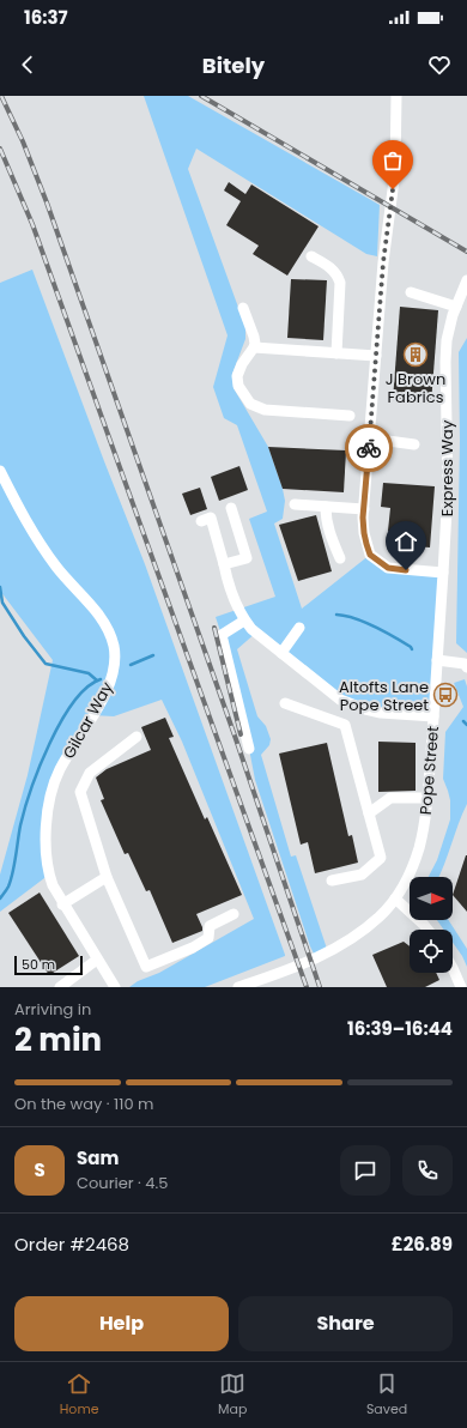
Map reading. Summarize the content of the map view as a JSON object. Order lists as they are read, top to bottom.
{
  "streets": {
    "street": ["Express Way", "Gilcar Way", "Pope Street"]
  },
  "crossings": [
    ["Express Way", "Pope Street"]
  ],
  "places": {
    "building": ["J Brown Fabrics"],
    "bus stop": ["Altofts Lane Pope Street"]
  },
  "scale_bar": "50 m",
  "north": "right",
  "page": {
    "status": "16:37",
    "header": "Bitely",
    "scale": "50 m",
    "heading": ["2 min", "Arriving in", "16:39–16:44"],
    "panel": [
      "Sam",
      "Courier · 4.5",
      "Order #2468",
      "£26.89"
    ],
    "bar": "On the way · 110 m",
    "round": "S",
    "buttons": ["Help", "Share"],
    "tabs": ["Home", "Map", "Saved"]
  }
}
